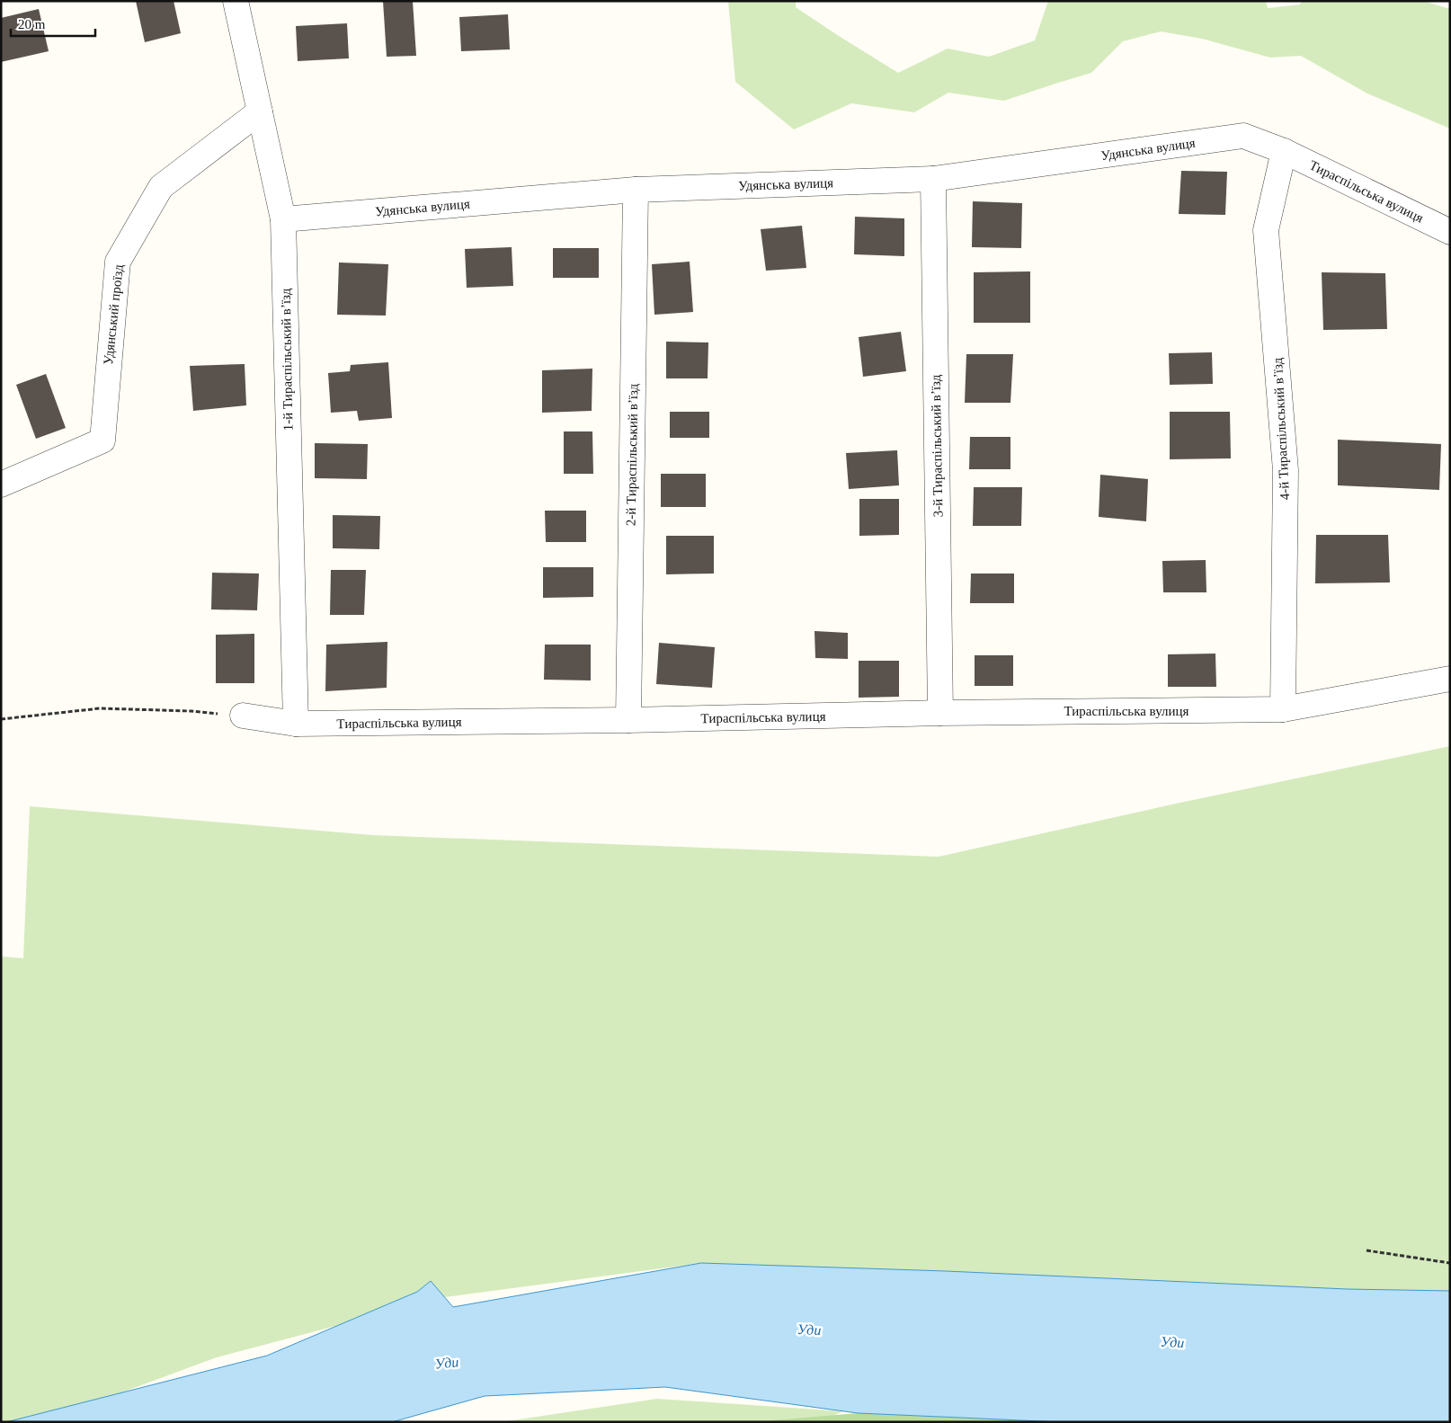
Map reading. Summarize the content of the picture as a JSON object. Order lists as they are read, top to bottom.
{
  "streets": {
    "street": [
      "Удянська вулиця",
      "Тираспільська вулиця",
      "Удянський проїзд",
      "1-й Тираспільський в’їзд",
      "4-й Тираспільський в’їзд",
      "3-й Тираспільський в’їзд",
      "2-й Тираспільський в’їзд"
    ]
  },
  "crossings": [
    ["Удянська вулиця", "Тираспільська вулиця"],
    ["Удянська вулиця", "1-й Тираспільський в’їзд"],
    ["Удянська вулиця", "4-й Тираспільський в’їзд"],
    ["Удянська вулиця", "3-й Тираспільський в’їзд"],
    ["Удянська вулиця", "2-й Тираспільський в’їзд"],
    ["Тираспільська вулиця", "1-й Тираспільський в’їзд"],
    ["Тираспільська вулиця", "4-й Тираспільський в’їзд"],
    ["Тираспільська вулиця", "3-й Тираспільський в’їзд"],
    ["Тираспільська вулиця", "2-й Тираспільський в’їзд"],
    ["Удянський проїзд", "1-й Тираспільський в’їзд"]
  ],
  "water": ["Уди"],
  "scale_bar": "20 m"
}
